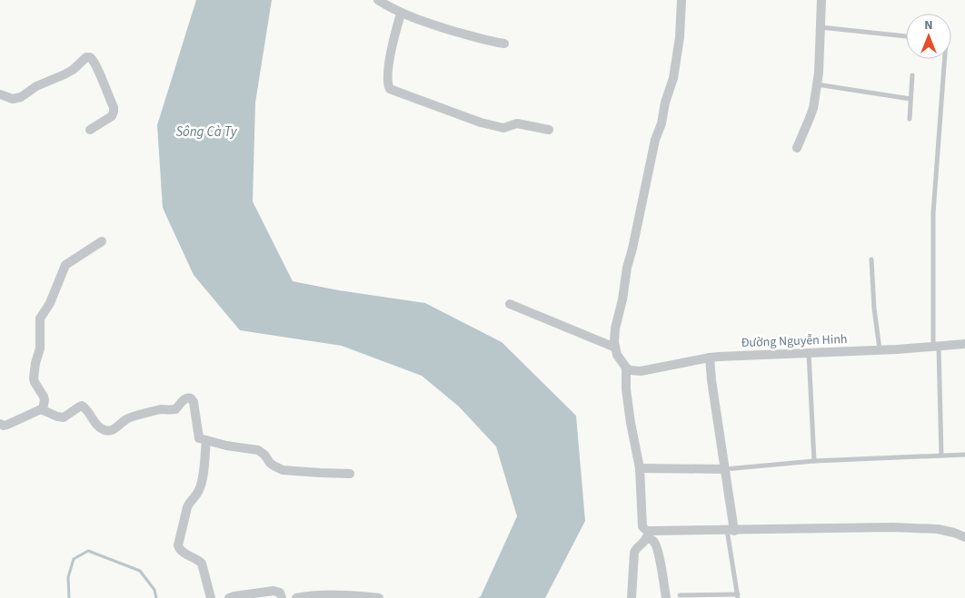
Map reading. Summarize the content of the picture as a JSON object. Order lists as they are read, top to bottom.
{
  "streets": {
    "street": ["Đường Nguyễn Hinh"]
  },
  "water": ["Sông Cà Ty"],
  "north": "top"
}
